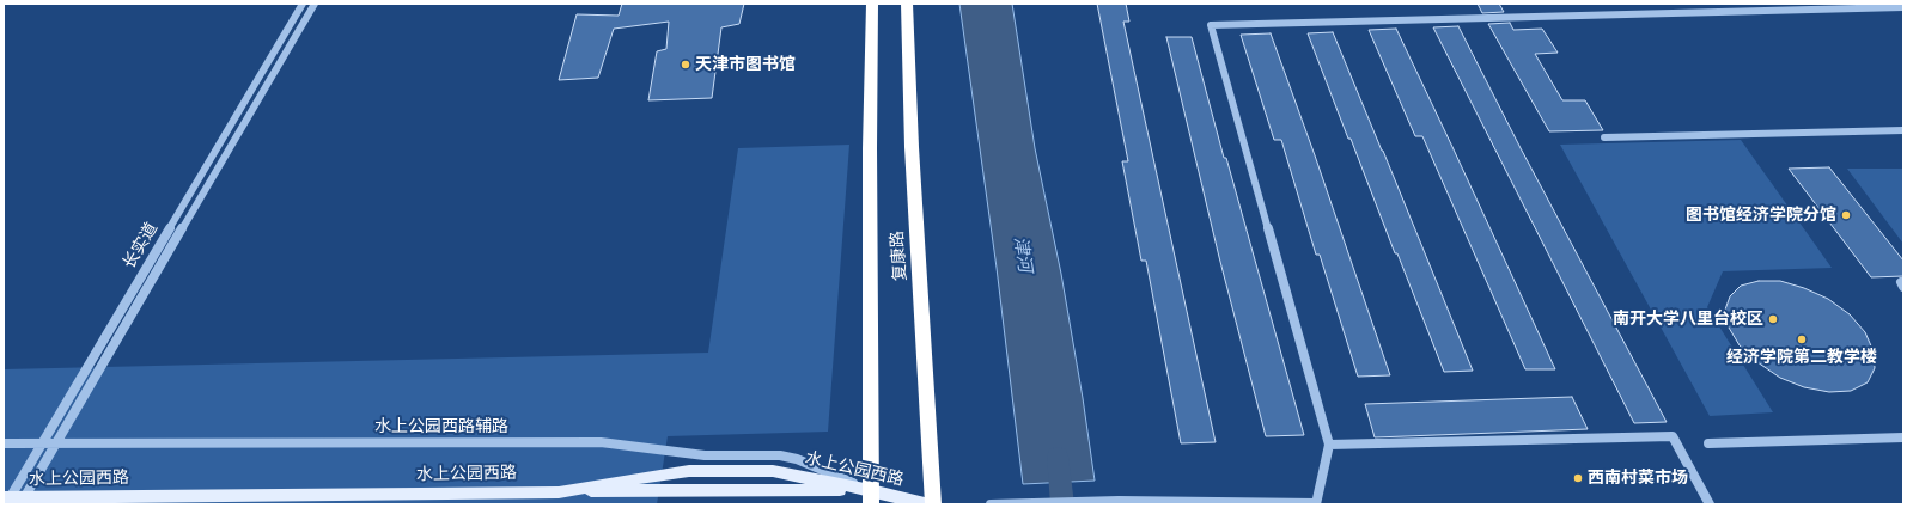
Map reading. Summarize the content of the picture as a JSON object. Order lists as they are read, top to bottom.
{
  "streets": {
    "highway": ["复康路"],
    "main road": ["水上公园西路"],
    "street": ["长实道", "水上公园西路辅路"]
  },
  "crossings": [
    ["长实道", "水上公园西路辅路"],
    ["长实道", "水上公园西路"],
    ["复康路", "水上公园西路辅路"],
    ["复康路", "水上公园西路"],
    ["水上公园西路辅路", "水上公园西路"]
  ],
  "water": ["津河"],
  "places": [
    "天津市图书馆",
    "图书馆经济学院分馆",
    "南开大学八里台校区",
    "经济学院第二教学楼",
    "西南村菜市场"
  ]
}
